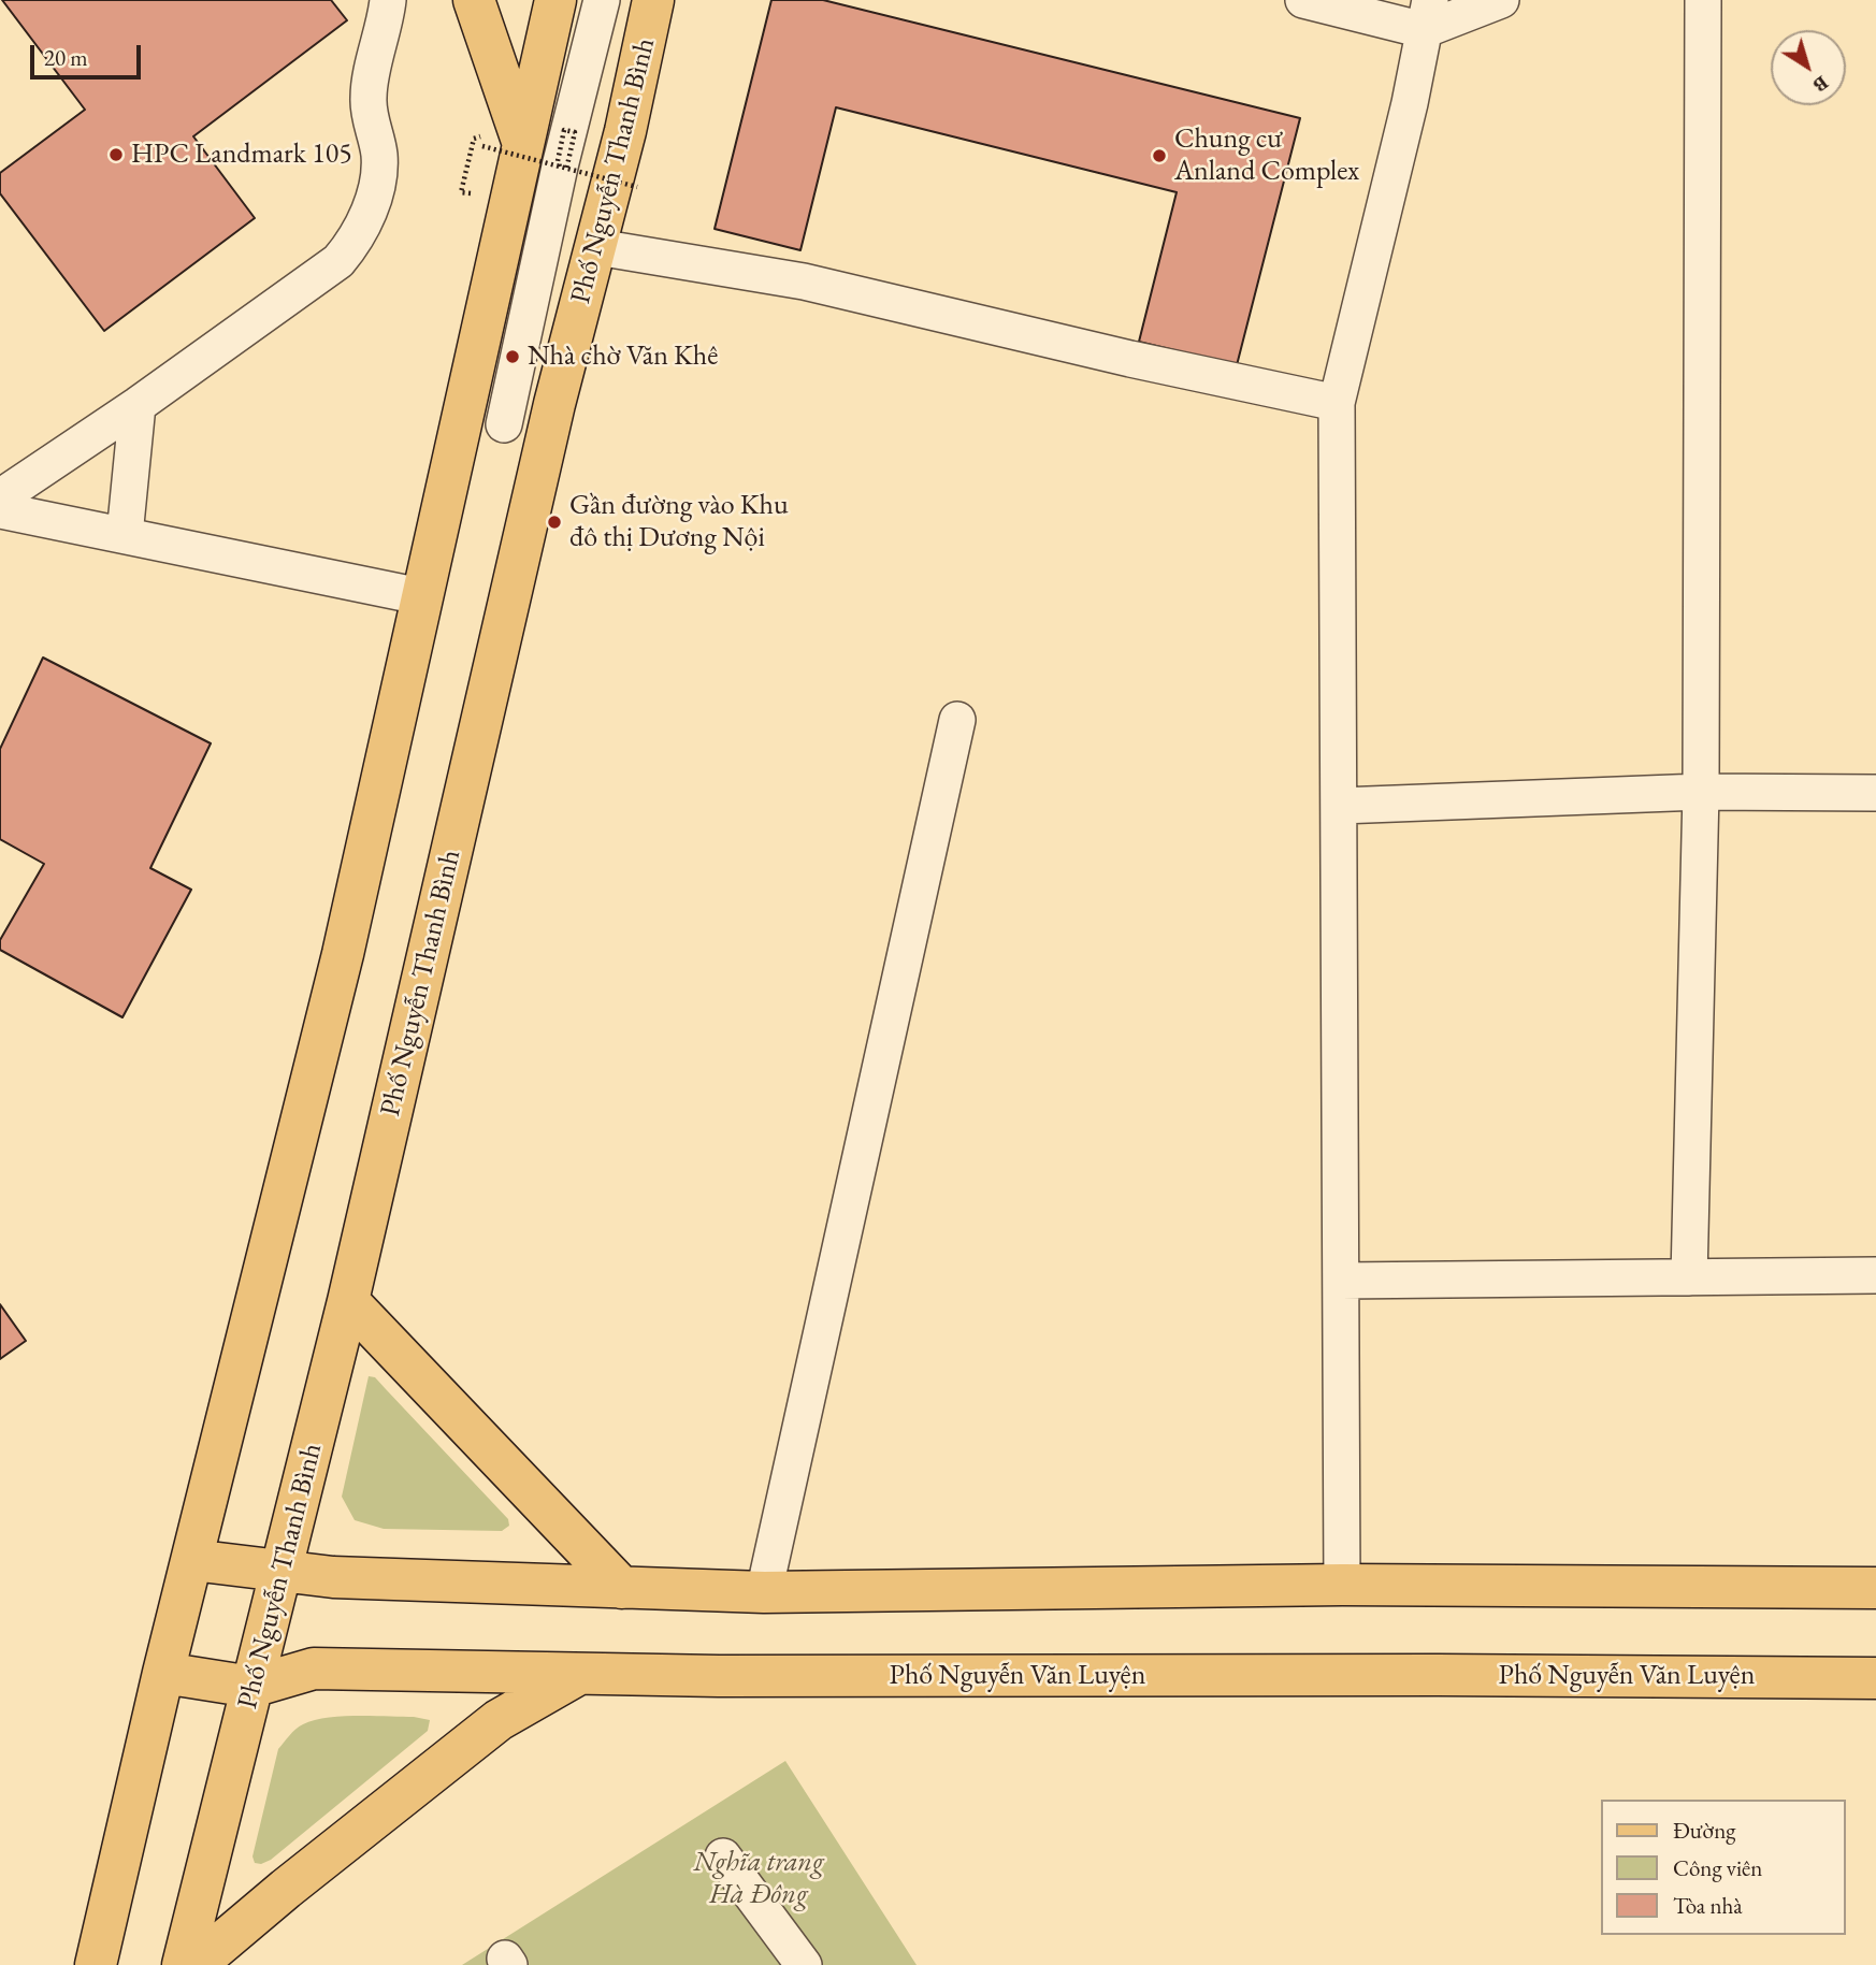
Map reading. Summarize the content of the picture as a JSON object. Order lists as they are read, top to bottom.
{
  "streets": {
    "main road": ["Phố Nguyễn Thanh Bình", "Phố Nguyễn Văn Luyện"]
  },
  "crossings": [
    ["Phố Nguyễn Thanh Bình", "Phố Nguyễn Văn Luyện"]
  ],
  "parks": ["Nghĩa trang Hà Đông"],
  "places": [
    "HPC Landmark 105",
    "Chung cư Anland Complex",
    "Nhà chờ Văn Khê",
    "Gần đường vào Khu đô thị Dương Nội"
  ],
  "legend": ["Đường", "Công viên", "Tòa nhà"],
  "scale_bar": "20 m",
  "north": "bottom right"
}
